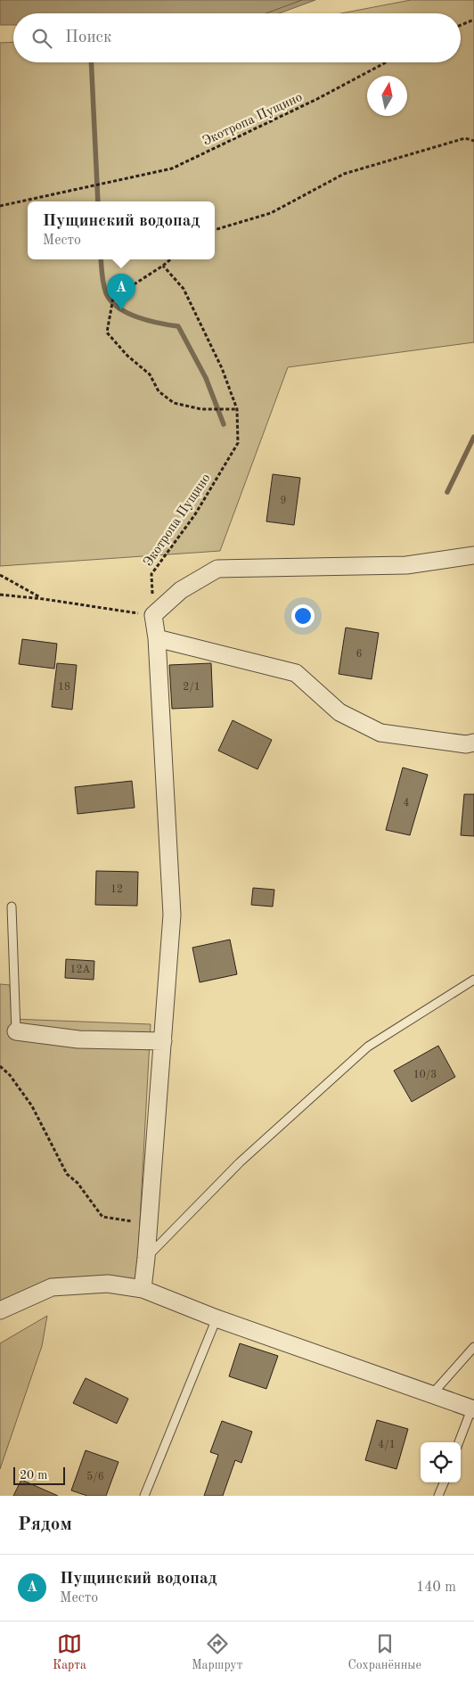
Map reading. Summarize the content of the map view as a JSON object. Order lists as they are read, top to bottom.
{
  "streets": {
    "path": ["Экотропа Пущино"]
  },
  "house_numbers": [
    "9",
    "6",
    "18",
    "2/1",
    "4",
    "12",
    "12А",
    "10/3",
    "4/1",
    "5/6"
  ],
  "scale_bar": "20 m",
  "north": "top",
  "page": {
    "search": "Поиск",
    "popup": ["Пущинский водопад", "Место"],
    "pins": "A",
    "scale": "20 m",
    "heading": "Рядом",
    "list": [
      {
        "mark": "A",
        "name": "Пущинский водопад",
        "note": "Место",
        "value": "140 m"
      }
    ],
    "nav": ["Карта", "Маршрут", "Сохранённые"]
  }
}
